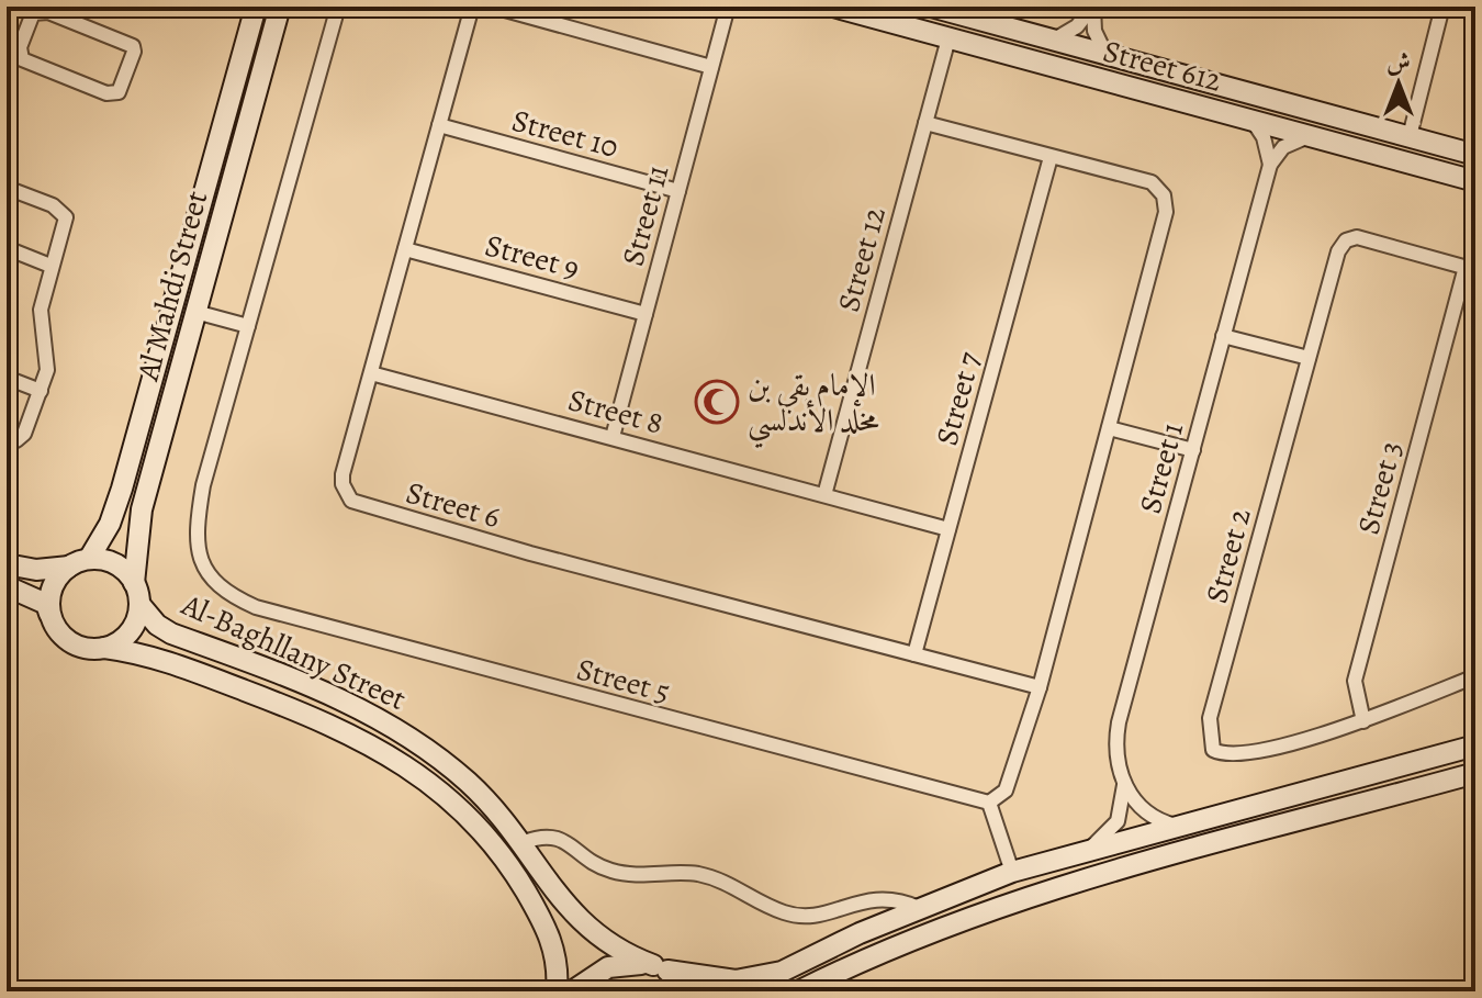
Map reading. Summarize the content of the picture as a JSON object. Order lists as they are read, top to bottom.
{
  "streets": {
    "street": [
      "Street 612",
      "Street 10",
      "Street 11",
      "Street 9",
      "Street 12",
      "Al Mahdi Street",
      "Street 7",
      "Street 8",
      "Street 1",
      "Street 3",
      "Street 6",
      "Street 2",
      "Al-Baghllany Street",
      "Street 5"
    ]
  },
  "crossings": [
    ["Street 612", "Street 12"],
    ["Street 10", "Street 11"],
    ["Street 10", "Street 6"],
    ["Street 11", "Street 9"],
    ["Street 11", "Street 8"],
    ["Street 9", "Street 6"],
    ["Street 12", "Street 8"],
    ["Al Mahdi Street", "Al-Baghllany Street"],
    ["Street 7", "Street 8"],
    ["Street 7", "Street 6"],
    ["Street 8", "Street 6"],
    ["Street 3", "Street 2"]
  ],
  "places": {
    "mosque": ["الإمام بقي بن مخلد الأندلسي"]
  },
  "north": "top"
}
